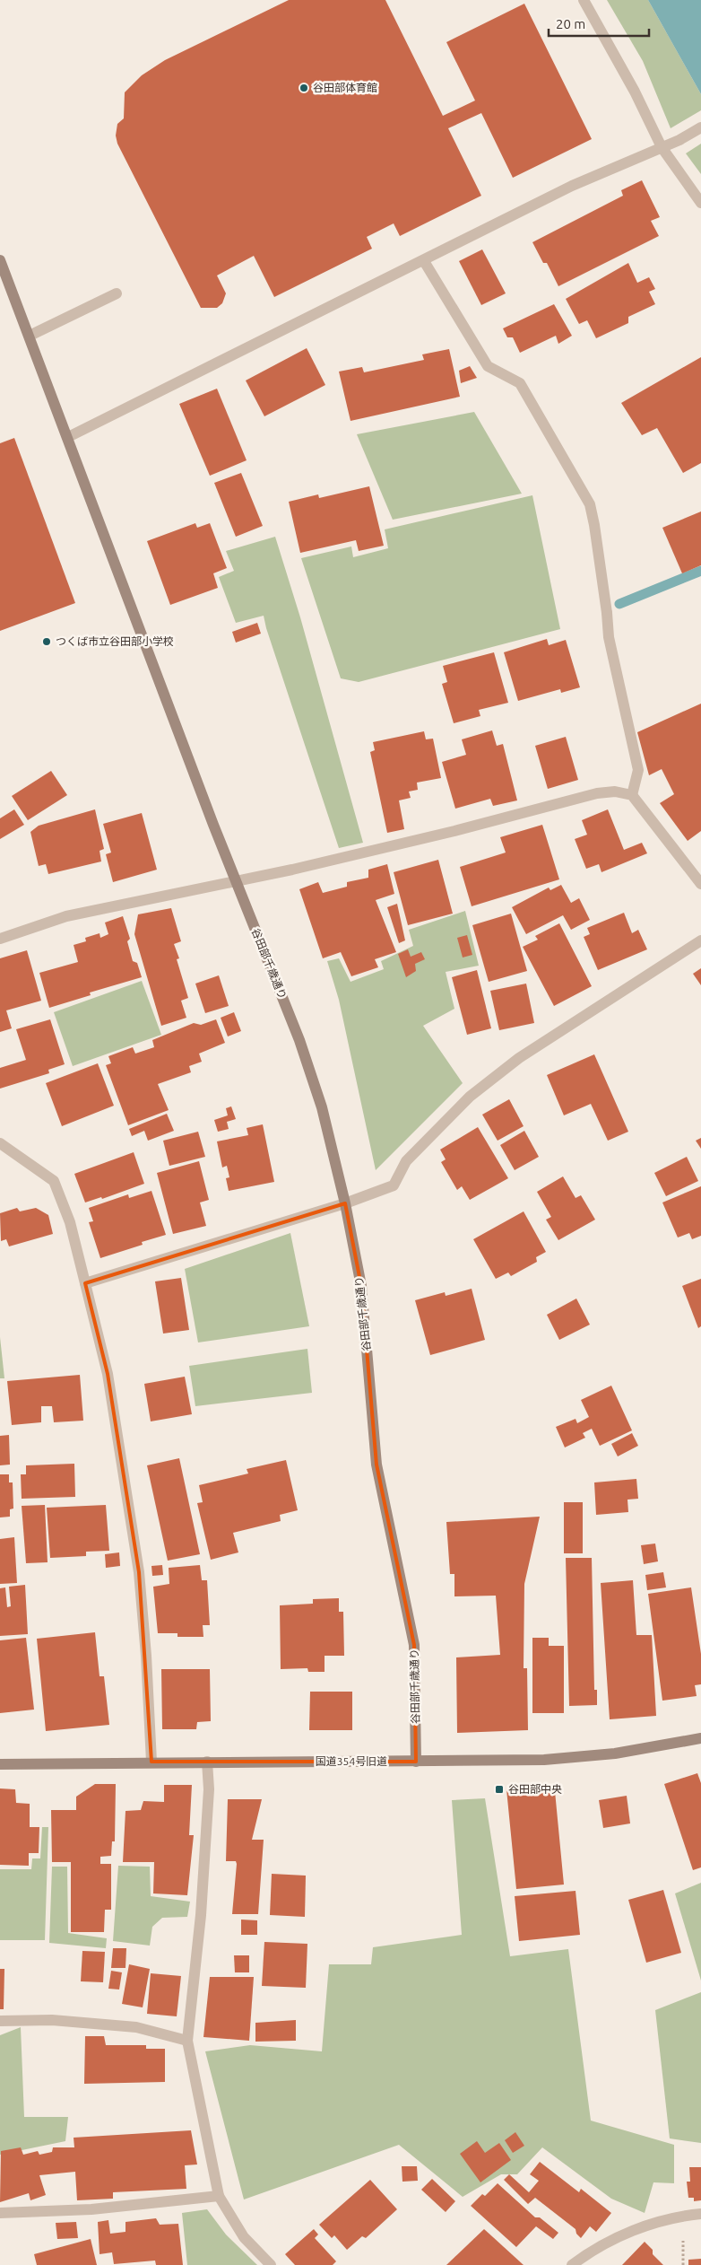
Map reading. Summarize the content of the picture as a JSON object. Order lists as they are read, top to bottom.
{
  "streets": {
    "street": ["谷田部千歳通り", "国道354号旧道"]
  },
  "crossings": [
    ["谷田部千歳通り", "国道354号旧道"]
  ],
  "places": {
    "other": ["谷田部体育館", "つくば市立谷田部小学校"],
    "transit": ["谷田部中央"]
  },
  "scale_bar": "20 m"
}
